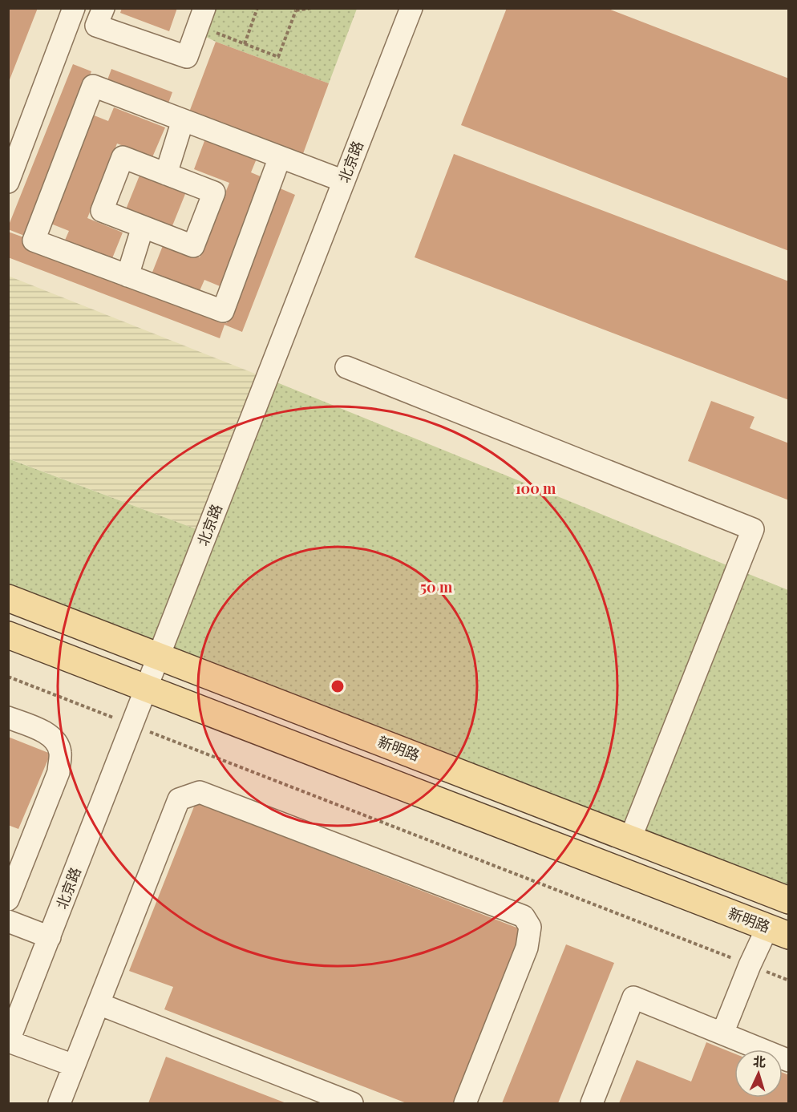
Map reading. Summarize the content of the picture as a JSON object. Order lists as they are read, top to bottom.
{
  "streets": {
    "main road": ["新明路"],
    "street": ["北京路"]
  },
  "crossings": [
    ["北京路", "新明路"]
  ],
  "north": "top",
  "rings": ["100 m", "50 m"]
}
